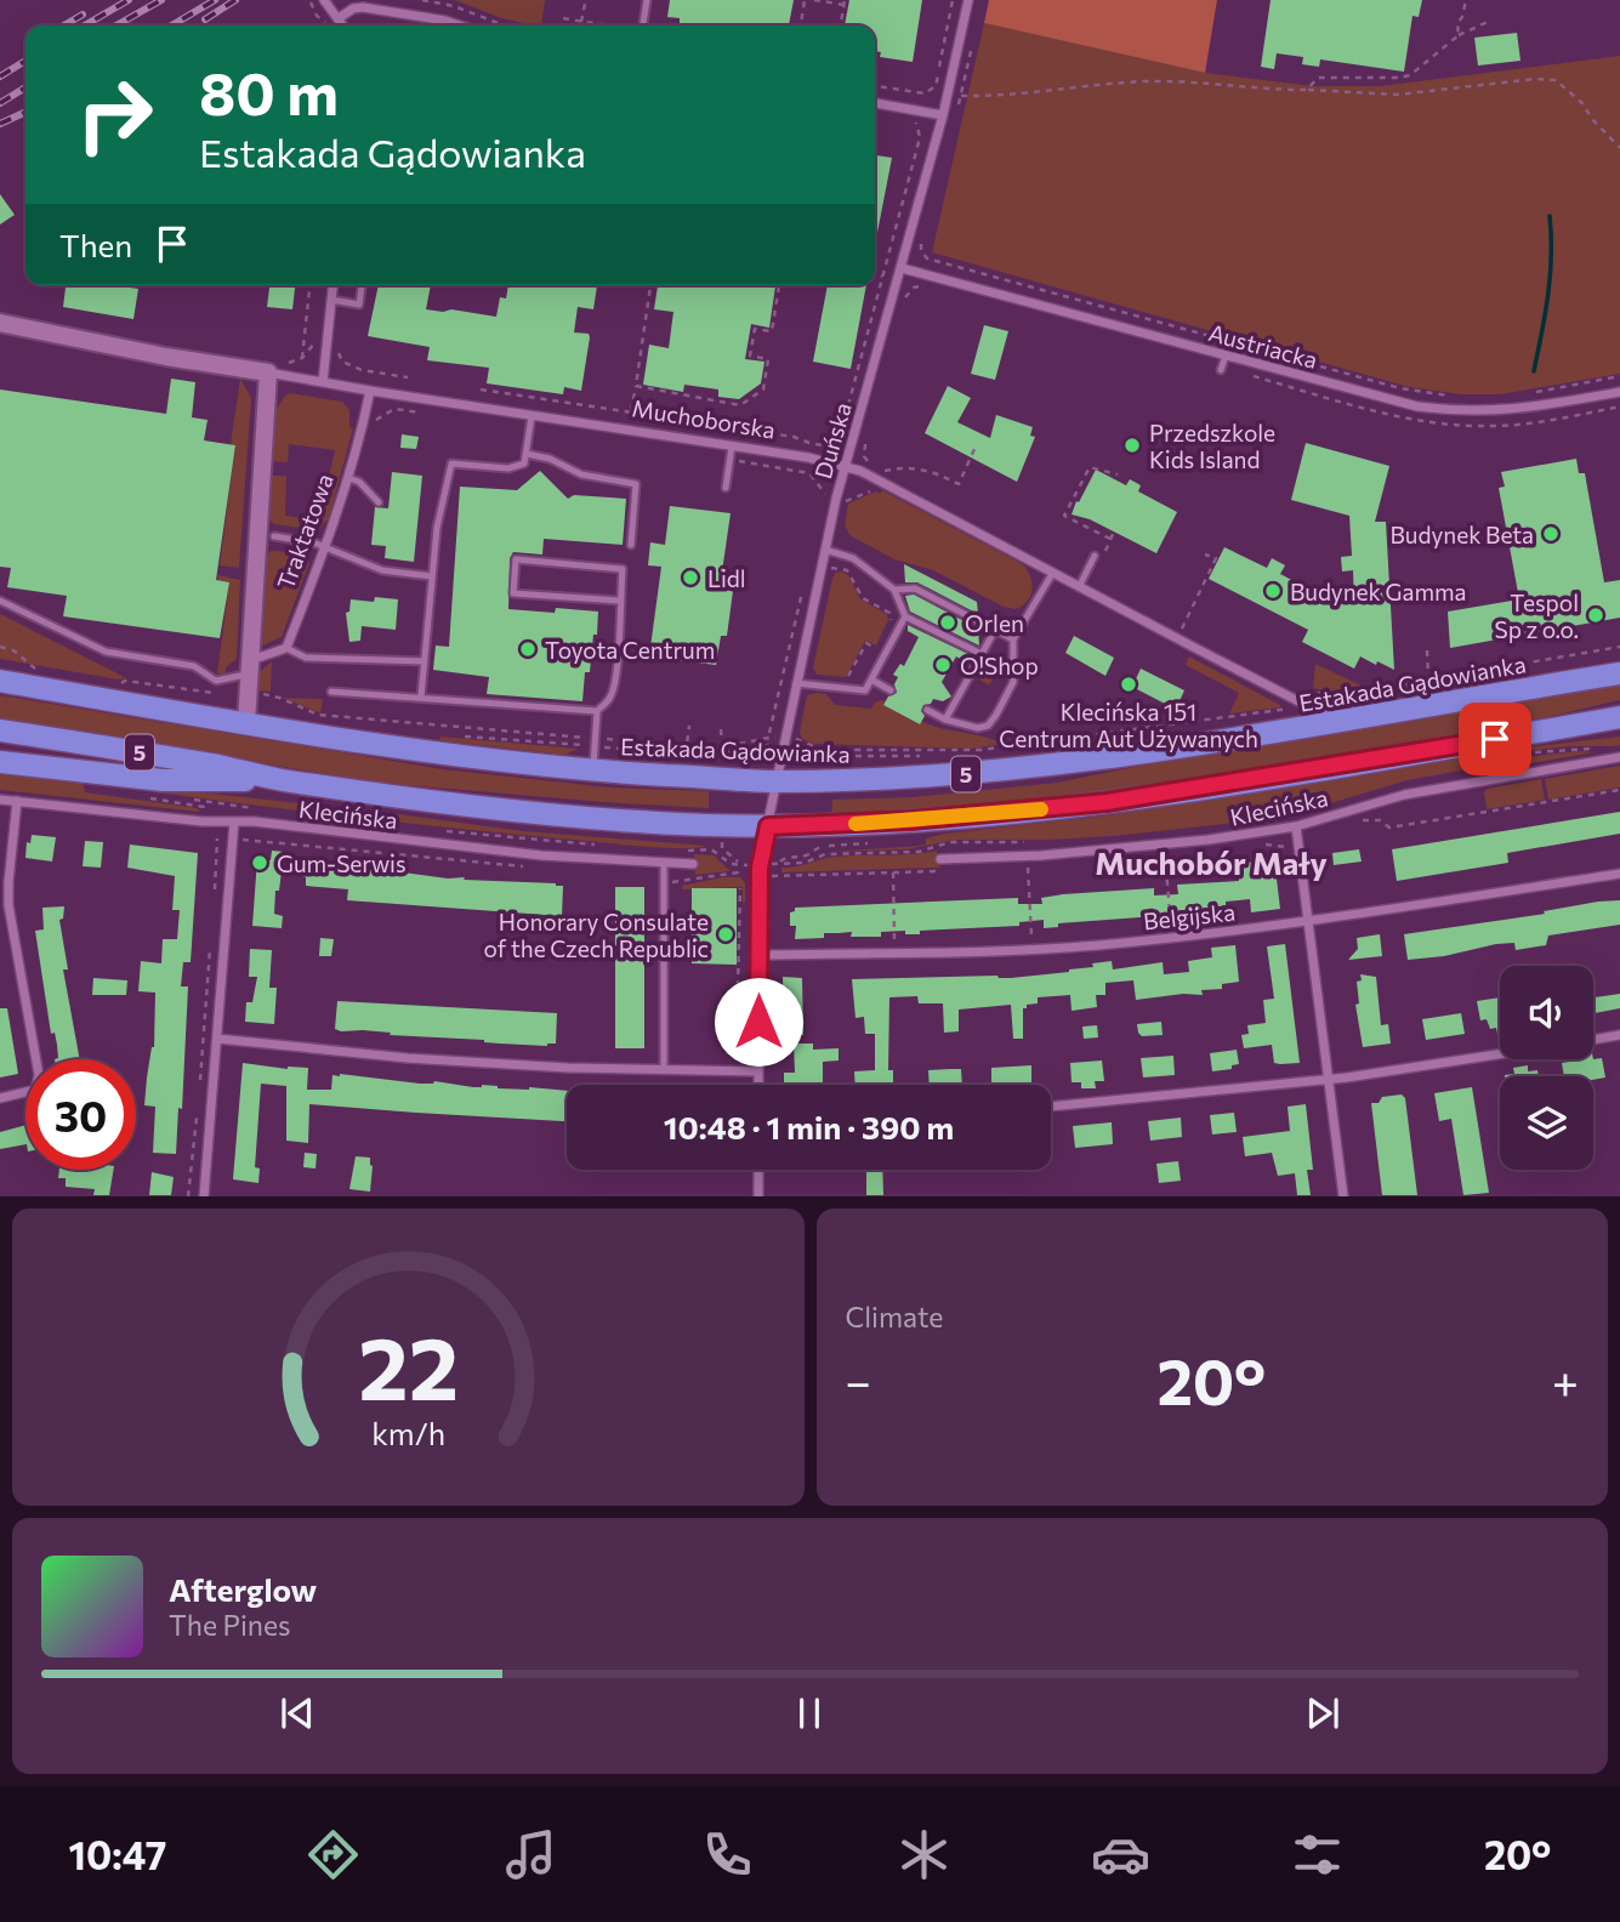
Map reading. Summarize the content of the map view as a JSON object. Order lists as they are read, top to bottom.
{
  "streets": {
    "main road": [
      "Muchoborska",
      "Traktatowa",
      "Estakada Gądowianka",
      "5"
    ],
    "street": [
      "Austriacka",
      "Duńska",
      "Klecińska",
      "Belgijska"
    ]
  },
  "crossings": [
    ["Austriacka", "Duńska"],
    ["Muchoborska", "Duńska"],
    ["Muchoborska", "Traktatowa"],
    ["Muchoborska", "Estakada Gądowianka"],
    ["Duńska", "Estakada Gądowianka"],
    ["Duńska", "5"],
    ["Duńska", "Belgijska"],
    ["Traktatowa", "Estakada Gądowianka"]
  ],
  "districts": ["Muchobór Mały"],
  "places": [
    "Przedszkole Kids Island",
    "Budynek Beta",
    "Lidl",
    "Budynek Gamma",
    "Tespol Sp z o.o.",
    "Orlen",
    "Toyota Centrum",
    "O!Shop",
    "Klecińska 151 Centrum Aut Używanych",
    "Gum-Serwis",
    "Honorary Consulate of the Czech Republic"
  ],
  "page": {
    "turn": ["80 m", "Estakada Gądowianka"],
    "then": "Then",
    "limit": "30",
    "trip": "10:48 · 1 min · 390 m",
    "tile": "Climate",
    "heat": ["−", "20°", "+"],
    "song": ["Afterglow", "The Pines"],
    "tabs": ["10:47", "20°"],
    "gauge": ["22", "km/h"]
  }
}
